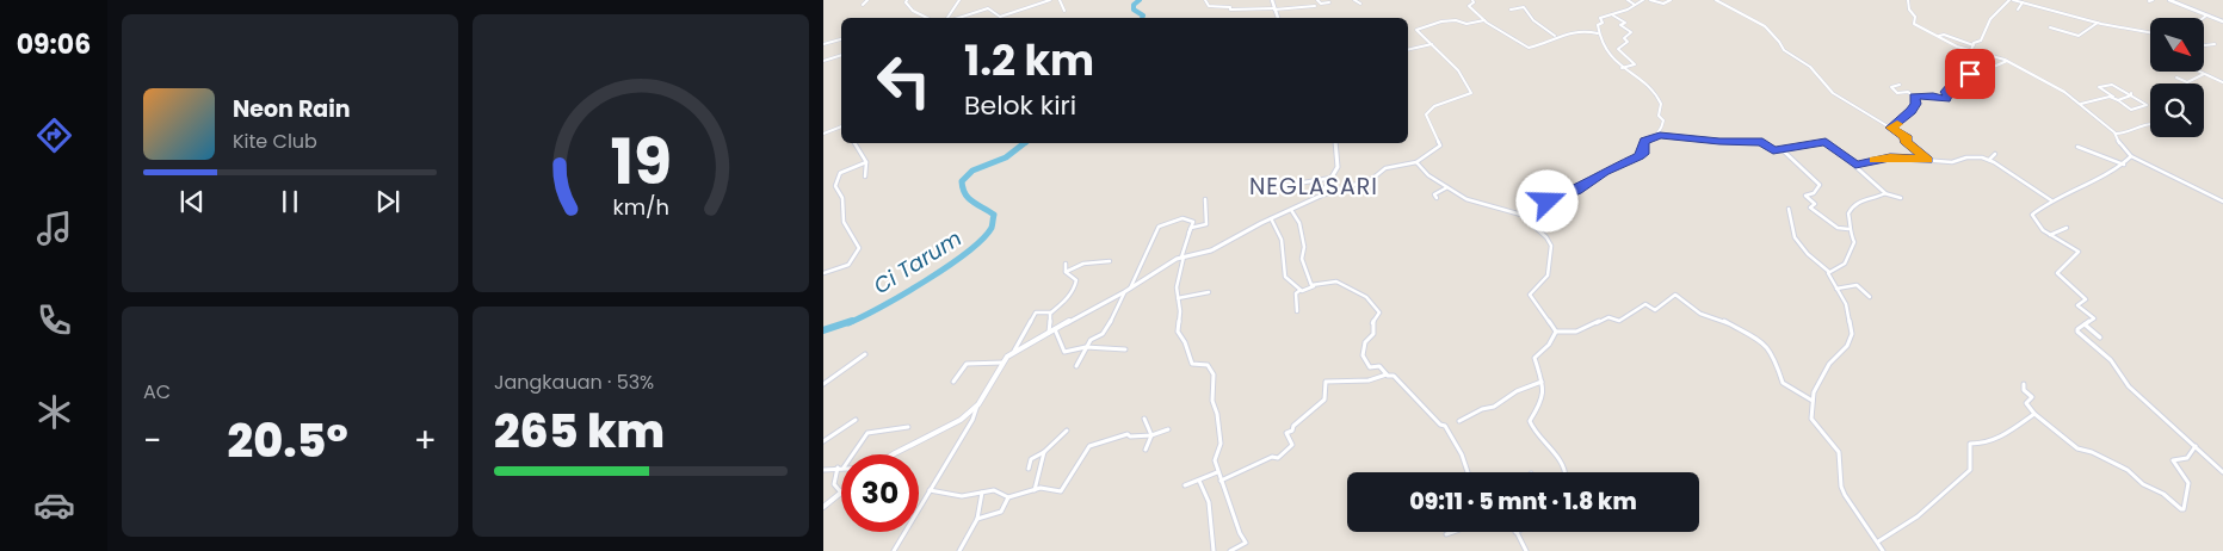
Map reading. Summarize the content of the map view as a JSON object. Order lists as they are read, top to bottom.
{
  "districts": ["NEGLASARI"],
  "water": ["Ci Tarum"],
  "north": "bottom right",
  "page": {
    "tabs": "09:06",
    "turn": ["1.2 km", "Belok kiri"],
    "song": ["Neon Rain", "Kite Club"],
    "tile": [
      "AC",
      ["Jangkauan · 53%", "265 km"]
    ],
    "heat": ["−", "20.5°", "+"],
    "limit": "30",
    "trip": "09:11 · 5 mnt · 1.8 km",
    "gauge": ["19", "km/h"]
  }
}
